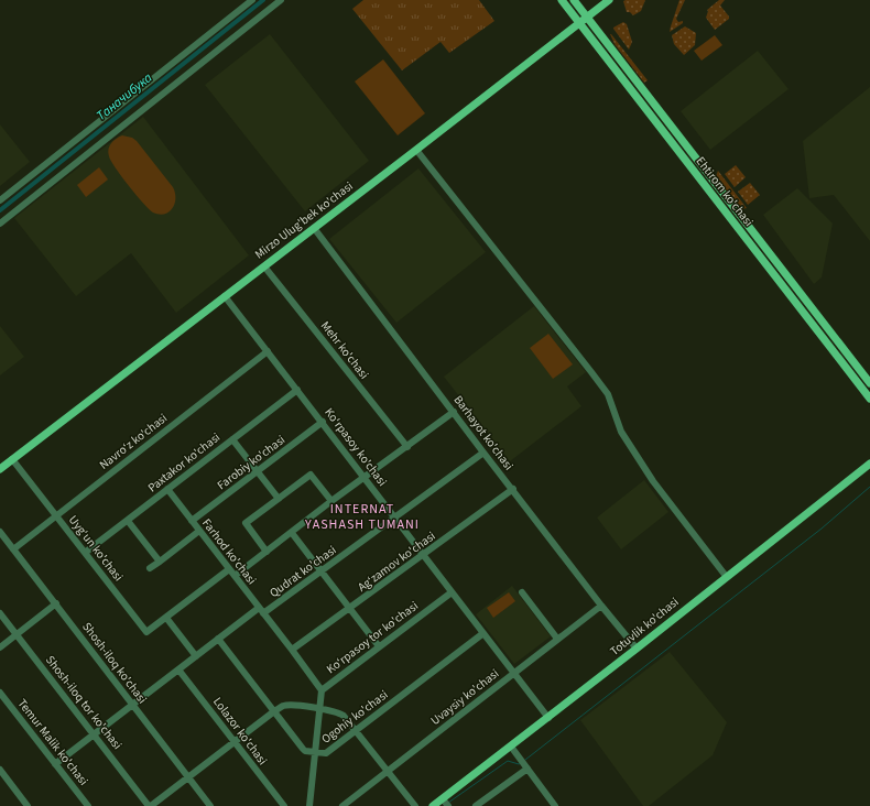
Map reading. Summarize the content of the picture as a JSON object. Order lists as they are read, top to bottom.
{
  "streets": {
    "main road": ["Ehtirom ko'chasi", "Mirzo Ulug'bek ko'chasi", "Totuvlik ko'chasi"],
    "street": [
      "Mehr ko'chasi",
      "Barhayot ko'chasi",
      "Navro‘z ko'chasi",
      "Ko‘rpasoy ko'chasi",
      "Paxtakor ko'chasi",
      "Farobiy ko'chasi",
      "Uyg‘un ko'chasi",
      "Farhod ko'chasi",
      "Ag‘zamov ko'chasi",
      "Qudrat ko'chasi",
      "Ko‘rpasoy tor ko'chasi",
      "Shosh-iloq ko'chasi",
      "Uvaysiy ko'chasi",
      "Shosh-iloq tor ko'chasi",
      "Ogohiy ko'chasi",
      "Lolazor ko'chasi",
      "Temur Malik ko'chasi"
    ]
  },
  "crossings": [
    ["Ehtirom ko'chasi", "Mirzo Ulug'bek ko'chasi"],
    ["Mirzo Ulug'bek ko'chasi", "Mehr ko'chasi"],
    ["Mirzo Ulug'bek ko'chasi", "Barhayot ko'chasi"],
    ["Mirzo Ulug'bek ko'chasi", "Ko‘rpasoy ko'chasi"],
    ["Mirzo Ulug'bek ko'chasi", "Uyg‘un ko'chasi"],
    ["Barhayot ko'chasi", "Ag‘zamov ko'chasi"],
    ["Barhayot ko'chasi", "Qudrat ko'chasi"],
    ["Barhayot ko'chasi", "Totuvlik ko'chasi"],
    ["Barhayot ko'chasi", "Uvaysiy ko'chasi"],
    ["Navro‘z ko'chasi", "Ko‘rpasoy ko'chasi"],
    ["Navro‘z ko'chasi", "Uyg‘un ko'chasi"],
    ["Navro‘z ko'chasi", "Shosh-iloq ko'chasi"],
    ["Ko‘rpasoy ko'chasi", "Paxtakor ko'chasi"],
    ["Ko‘rpasoy ko'chasi", "Farobiy ko'chasi"],
    ["Ko‘rpasoy ko'chasi", "Ag‘zamov ko'chasi"],
    ["Ko‘rpasoy ko'chasi", "Qudrat ko'chasi"],
    ["Ko‘rpasoy ko'chasi", "Totuvlik ko'chasi"],
    ["Ko‘rpasoy ko'chasi", "Ko‘rpasoy tor ko'chasi"],
    ["Ko‘rpasoy ko'chasi", "Uvaysiy ko'chasi"],
    ["Ko‘rpasoy ko'chasi", "Ogohiy ko'chasi"],
    ["Paxtakor ko'chasi", "Uyg‘un ko'chasi"],
    ["Paxtakor ko'chasi", "Farhod ko'chasi"],
    ["Farobiy ko'chasi", "Farhod ko'chasi"],
    ["Uyg‘un ko'chasi", "Farhod ko'chasi"],
    ["Farhod ko'chasi", "Ag‘zamov ko'chasi"],
    ["Farhod ko'chasi", "Qudrat ko'chasi"],
    ["Farhod ko'chasi", "Ko‘rpasoy tor ko'chasi"],
    ["Qudrat ko'chasi", "Shosh-iloq ko'chasi"],
    ["Qudrat ko'chasi", "Shosh-iloq tor ko'chasi"],
    ["Qudrat ko'chasi", "Ogohiy ko'chasi"],
    ["Qudrat ko'chasi", "Lolazor ko'chasi"],
    ["Qudrat ko'chasi", "Temur Malik ko'chasi"],
    ["Ko‘rpasoy tor ko'chasi", "Ogohiy ko'chasi"]
  ],
  "districts": ["INTERNAT YASHASH TUMANI"],
  "water": ["Таначибука"]
}
